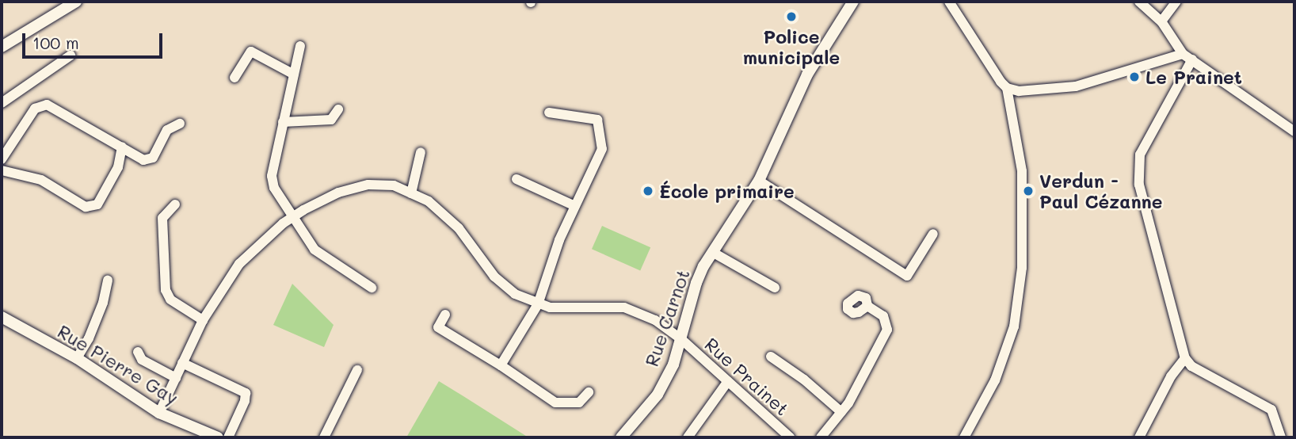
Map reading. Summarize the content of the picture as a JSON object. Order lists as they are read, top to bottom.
{
  "streets": {
    "street": ["Rue Carnot", "Rue Pierre Gay", "Rue Prainet"]
  },
  "crossings": [
    ["Rue Carnot", "Rue Prainet"],
    ["Rue Pierre Gay", "Rue Prainet"]
  ],
  "places": [
    "Police municipale",
    "Le Prainet",
    "École primaire",
    "Verdun - Paul Cézanne"
  ],
  "scale_bar": "100 m"
}
